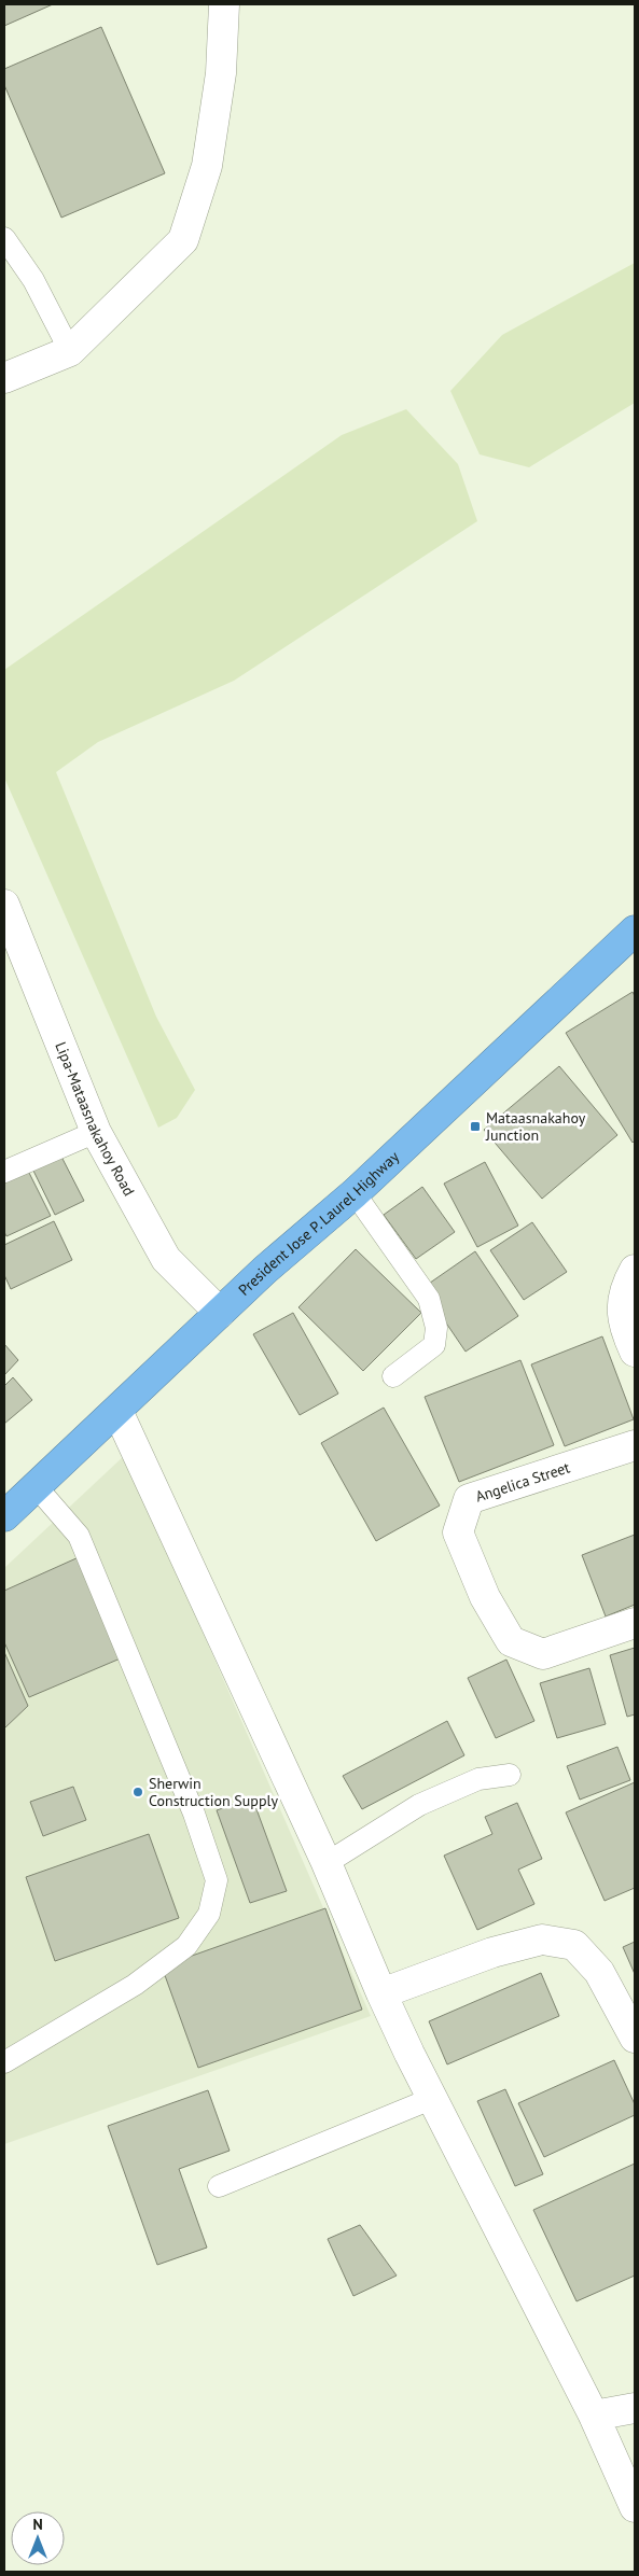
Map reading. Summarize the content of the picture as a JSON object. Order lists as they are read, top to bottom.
{
  "streets": {
    "highway": ["President Jose P. Laurel Highway"],
    "street": ["Lipa-Mataasnakahoy Road", "Angelica Street"]
  },
  "crossings": [
    ["Lipa-Mataasnakahoy Road", "President Jose P. Laurel Highway"]
  ],
  "places": {
    "transit": ["Mataasnakahoy Junction"],
    "other": ["Sherwin Construction Supply"]
  },
  "north": "top"
}
